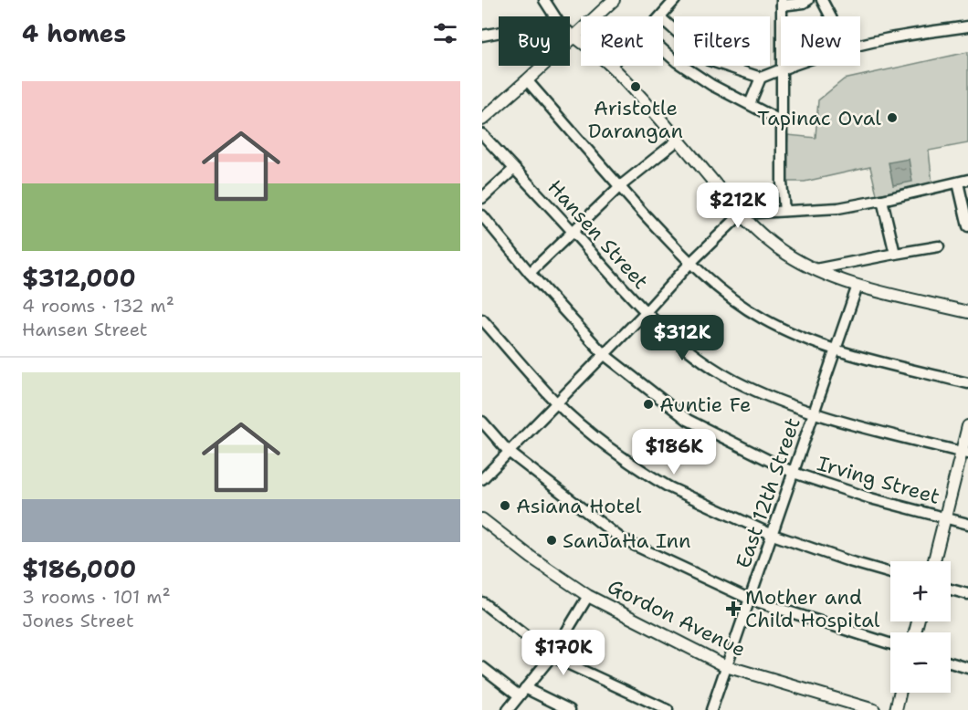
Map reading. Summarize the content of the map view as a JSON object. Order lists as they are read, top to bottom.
{
  "streets": {
    "main road": ["Gordon Avenue"],
    "street": ["Hansen Street", "Irving Street", "East 12th Street"]
  },
  "crossings": [
    ["Hansen Street", "East 12th Street"],
    ["Irving Street", "East 12th Street"],
    ["East 12th Street", "Gordon Avenue"]
  ],
  "places": {
    "other": [
      "Aristotle Darangan",
      "Tapinac Oval",
      "Auntie Fe",
      "Asiana Hotel",
      "SanJaHa Inn"
    ],
    "health": ["Mother and Child Hospital"]
  },
  "page": {
    "heading": "4 homes",
    "chip": [
      "Buy",
      "Rent",
      "Filters",
      "New"
    ],
    "list": [
      {
        "name": "$312,000",
        "note": "4 rooms · 132 m² · Hansen Street"
      },
      {
        "name": "$186,000",
        "note": "3 rooms · 101 m² · Jones Street"
      }
    ],
    "price": [
      "$212K",
      "$312K",
      "$186K",
      "$170K"
    ],
    "map_buttons": ["+", "−"]
  }
}
